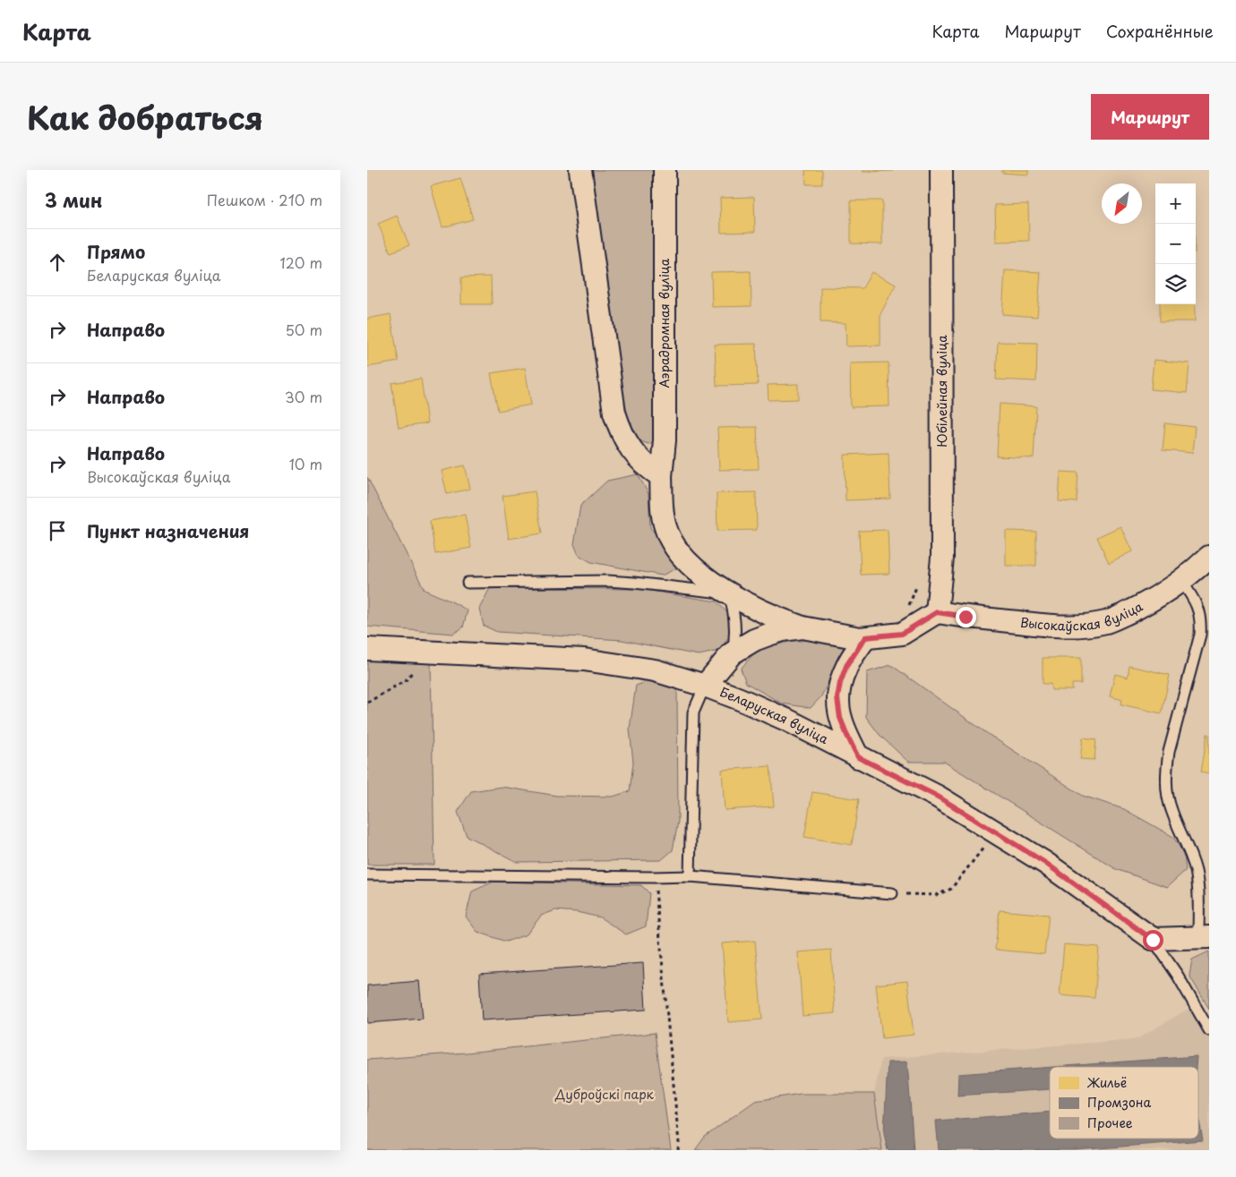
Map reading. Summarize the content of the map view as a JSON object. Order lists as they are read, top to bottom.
{
  "streets": {
    "street": [
      "Аэрадромная вуліца",
      "Юбілейная вуліца",
      "Высокаўская вуліца",
      "Беларуская вуліца"
    ]
  },
  "crossings": [
    ["Юбілейная вуліца", "Высокаўская вуліца"]
  ],
  "parks": ["Дуброўскі парк"],
  "legend": ["Жильё", "Промзона", "Прочее"],
  "north": "bottom left",
  "page": {
    "header": "Карта",
    "nav": ["Карта", "Маршрут", "Сохранённые"],
    "title": "Как добраться",
    "buttons": "Маршрут",
    "heading": ["3 мин", "Пешком · 210 m"],
    "map_buttons": ["+", "−"],
    "list": [
      ["Прямо", "Беларуская вуліца", "120 m"],
      ["Направо", "50 m"],
      ["Направо", "30 m"],
      ["Направо", "Высокаўская вуліца", "10 m"],
      "Пункт назначения"
    ]
  }
}
